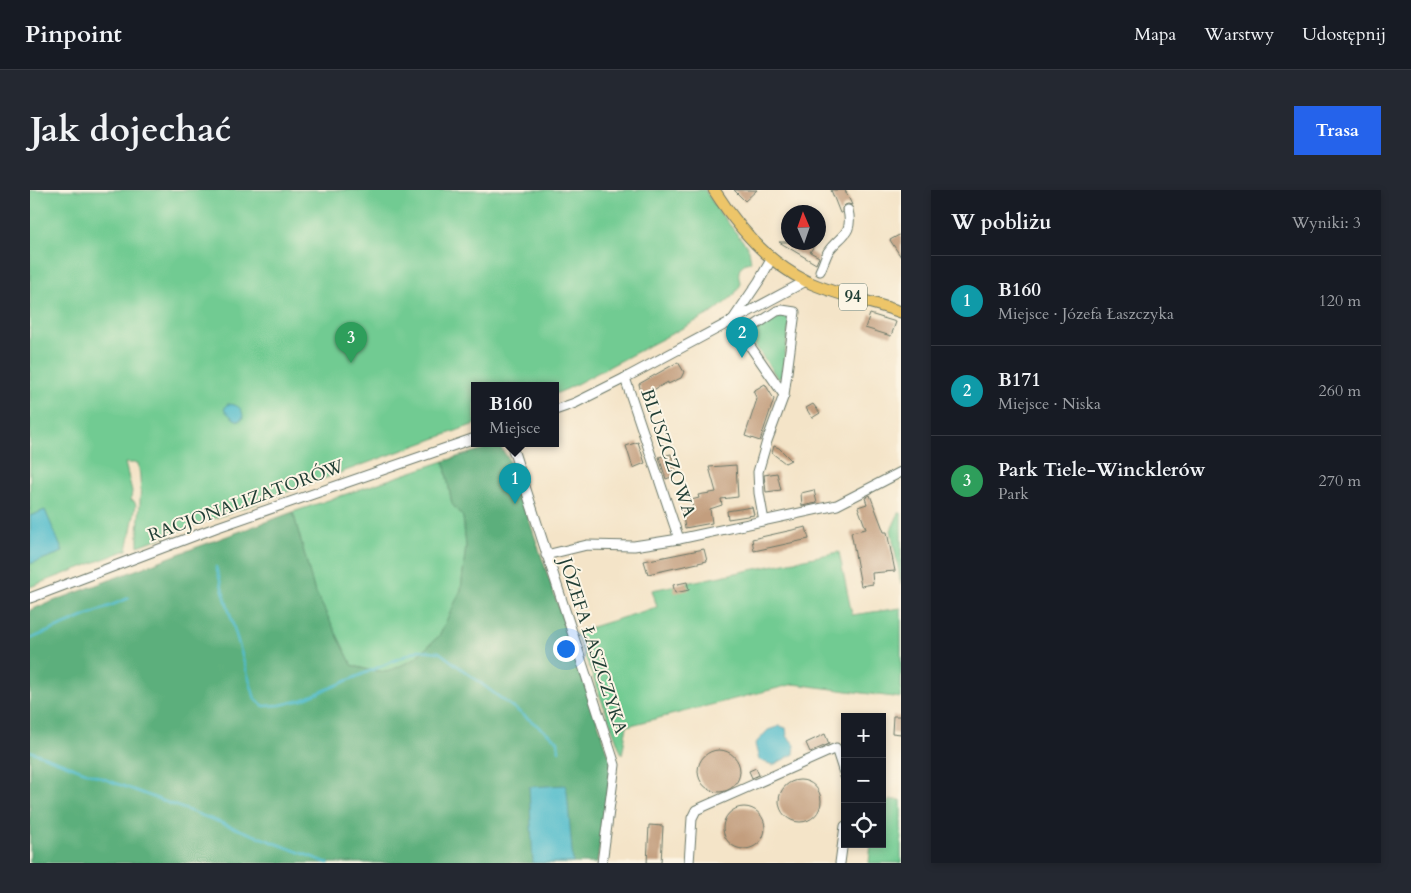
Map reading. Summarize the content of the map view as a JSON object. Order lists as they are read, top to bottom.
{
  "streets": {
    "main road": ["94"],
    "street": ["BLUSZCZOWA", "RACJONALIZATORÓW", "JÓZEFA ŁASZCZYKA"]
  },
  "north": "top",
  "page": {
    "header": "Pinpoint",
    "nav": ["Mapa", "Warstwy", "Udostępnij"],
    "title": "Jak dojechać",
    "buttons": "Trasa",
    "heading": ["W pobliżu", "Wyniki: 3"],
    "list": [
      {
        "mark": "1",
        "name": "B160",
        "note": "Miejsce · Józefa Łaszczyka",
        "value": "120 m"
      },
      {
        "mark": "2",
        "name": "B171",
        "note": "Miejsce · Niska",
        "value": "260 m"
      },
      {
        "mark": "3",
        "name": "Park Tiele-Wincklerów",
        "note": "Park",
        "value": "270 m"
      }
    ],
    "pins": ["2", "3", "1"],
    "popup": ["B160", "Miejsce"],
    "map_buttons": ["+", "−"]
  }
}
